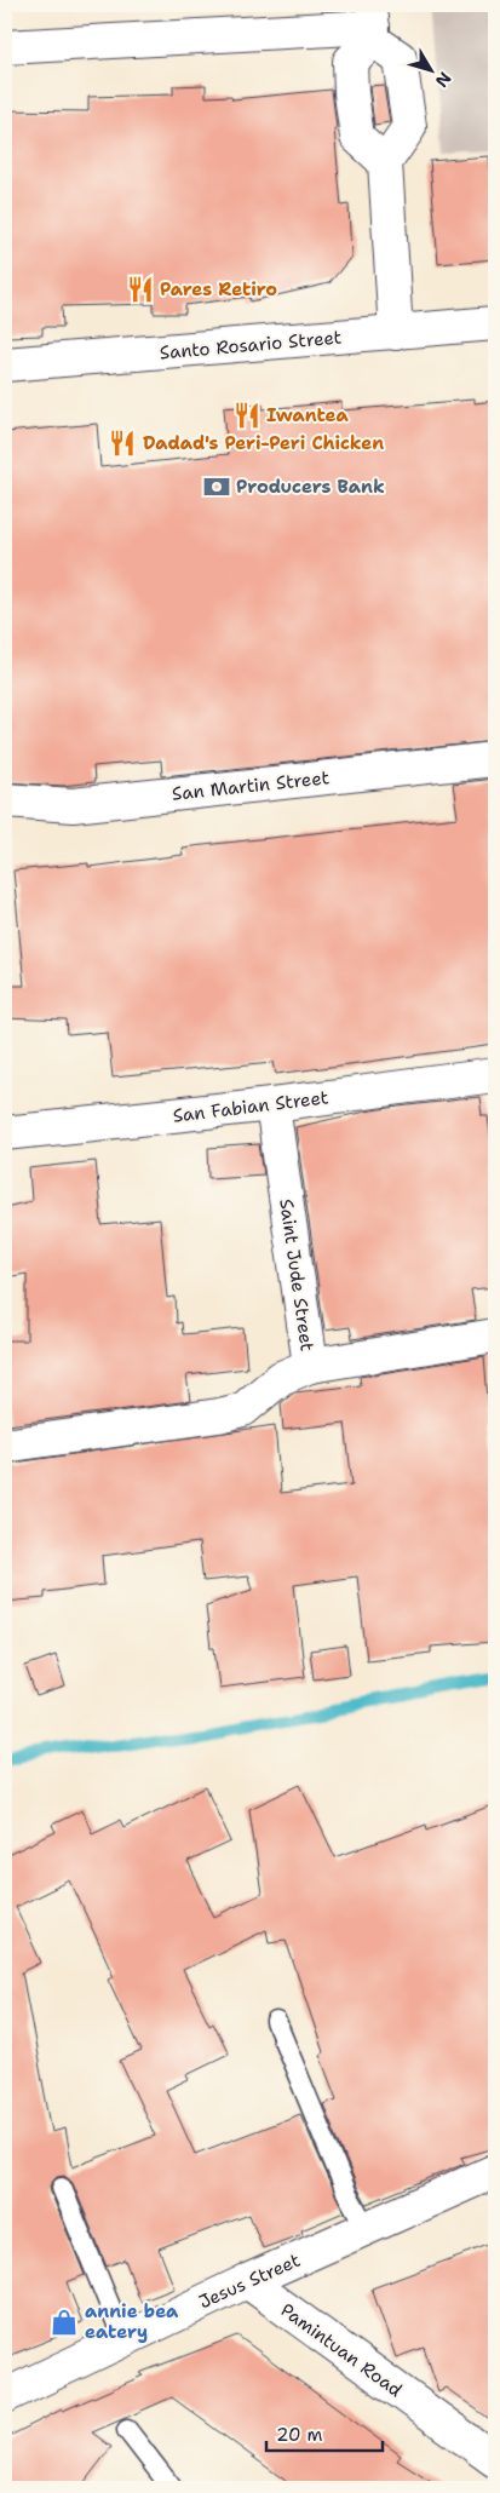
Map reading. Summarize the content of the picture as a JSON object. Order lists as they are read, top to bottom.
{
  "streets": {
    "street": [
      "Santo Rosario Street",
      "San Martin Street",
      "San Fabian Street",
      "Saint Jude Street",
      "Jesus Street",
      "Pamintuan Road"
    ]
  },
  "crossings": [
    ["San Fabian Street", "Saint Jude Street"],
    ["Jesus Street", "Pamintuan Road"]
  ],
  "places": {
    "restaurant": ["Pares Retiro", "Iwantea", "Dadad's Peri-Peri Chicken"],
    "bank": ["Producers Bank"],
    "shop": ["annie bea eatery"]
  },
  "scale_bar": "20 m",
  "north": "bottom right"
}
